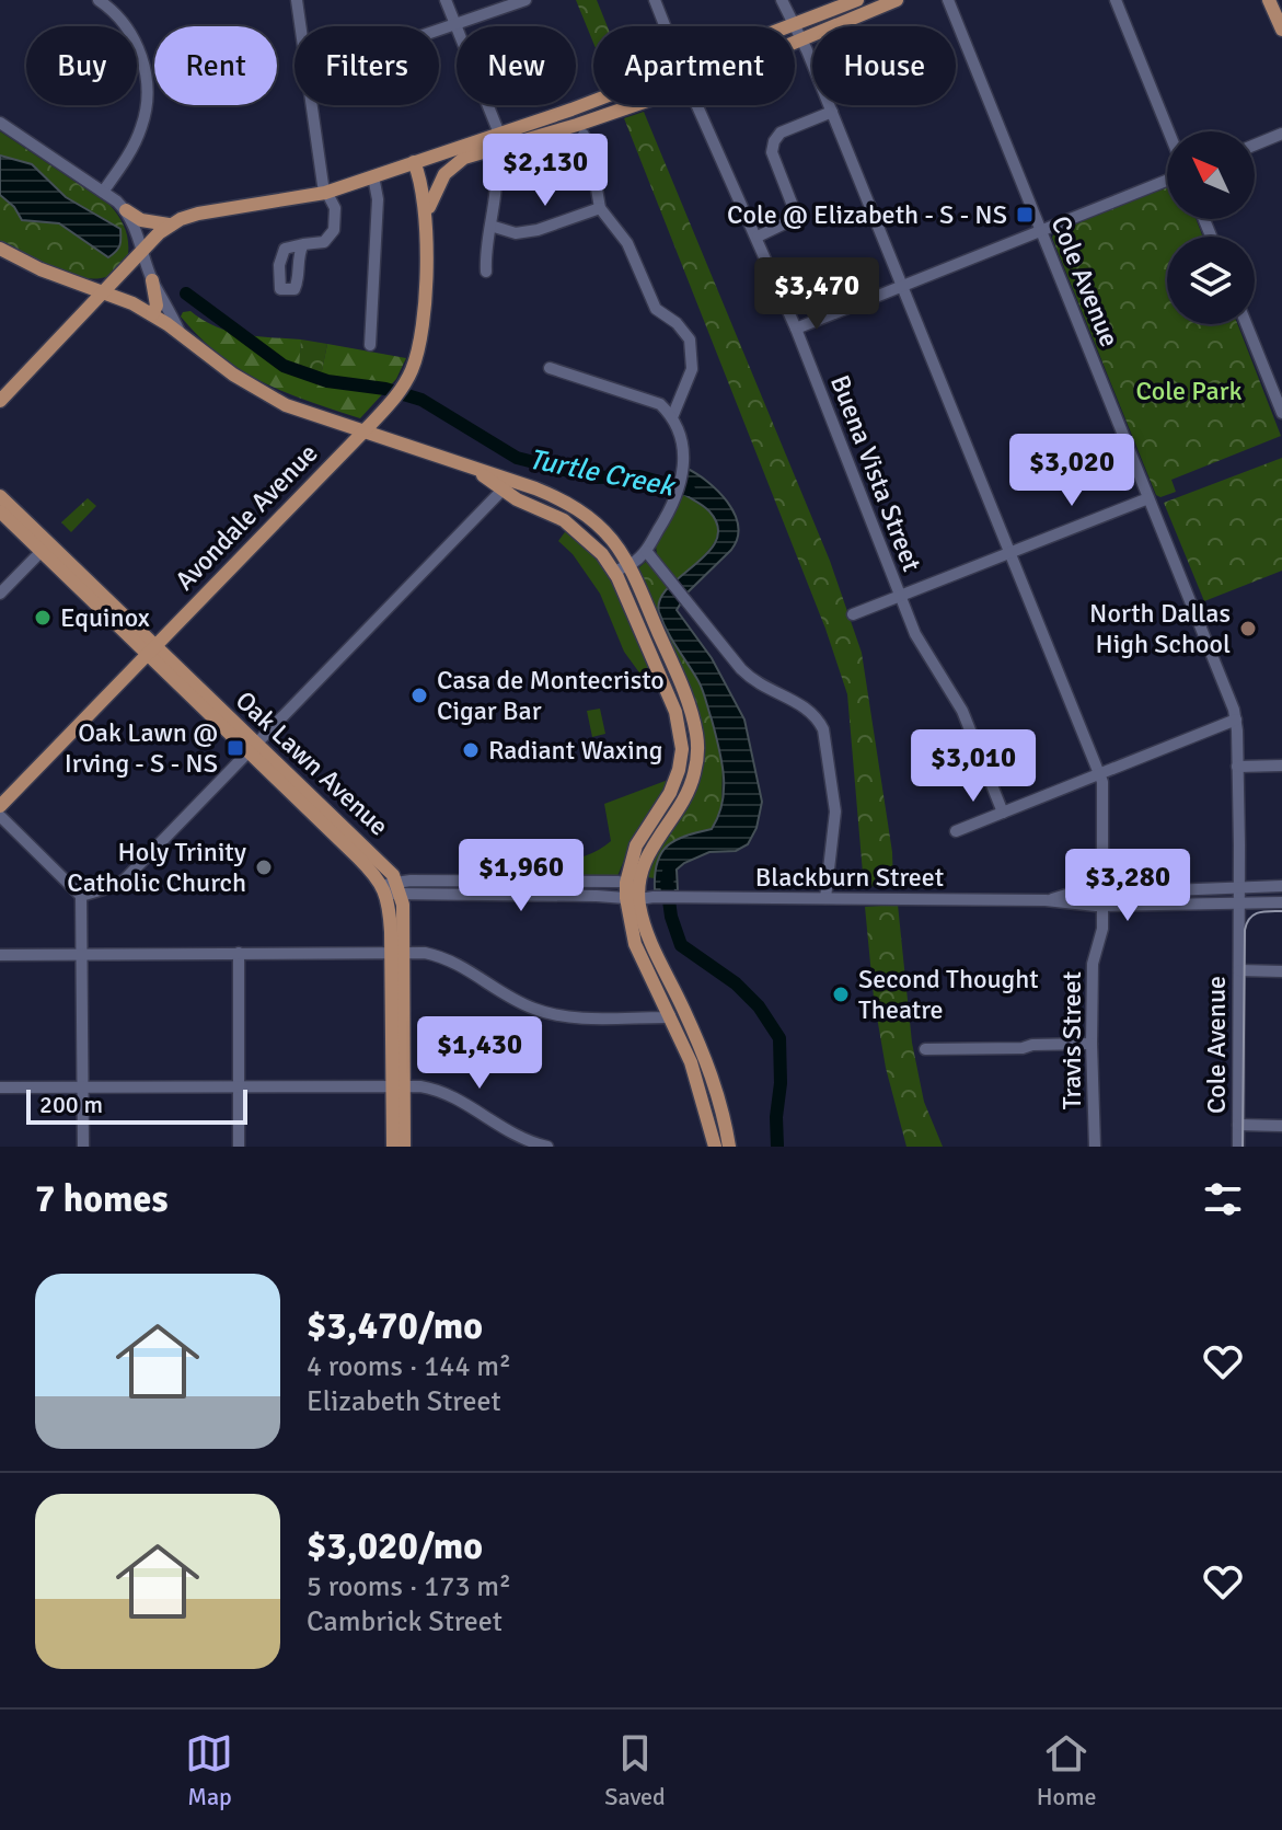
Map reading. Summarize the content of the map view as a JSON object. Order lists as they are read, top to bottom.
{
  "streets": {
    "main road": ["Avondale Avenue", "Oak Lawn Avenue"],
    "street": [
      "Cole Avenue",
      "Buena Vista Street",
      "Blackburn Street",
      "Travis Street"
    ]
  },
  "crossings": [
    ["Cole Avenue", "Blackburn Street"],
    ["Avondale Avenue", "Oak Lawn Avenue"],
    ["Oak Lawn Avenue", "Blackburn Street"],
    ["Blackburn Street", "Travis Street"]
  ],
  "water": ["Turtle Creek"],
  "parks": ["Cole Park"],
  "places": {
    "transit": ["Cole @ Elizabeth - S - NS", "Oak Lawn @ Irving - S - NS"],
    "other": [
      "Equinox",
      "North Dallas High School",
      "Casa de Montecristo Cigar Bar",
      "Radiant Waxing",
      "Holy Trinity Catholic Church",
      "Second Thought Theatre"
    ]
  },
  "scale_bar": "200 m",
  "north": "top left",
  "page": {
    "chip": [
      "Buy",
      "Rent",
      "Filters",
      "New",
      "Apartment",
      "House"
    ],
    "price": [
      "$2,130",
      "$3,470",
      "$3,020",
      "$3,010",
      "$1,960",
      "$3,280",
      "$1,430"
    ],
    "scale": "200 m",
    "heading": "7 homes",
    "list": [
      {
        "name": "$3,470/mo",
        "note": "4 rooms · 144 m² · Elizabeth Street"
      },
      {
        "name": "$3,020/mo",
        "note": "5 rooms · 173 m² · Cambrick Street"
      }
    ],
    "tabs": ["Map", "Saved", "Home"]
  }
}
